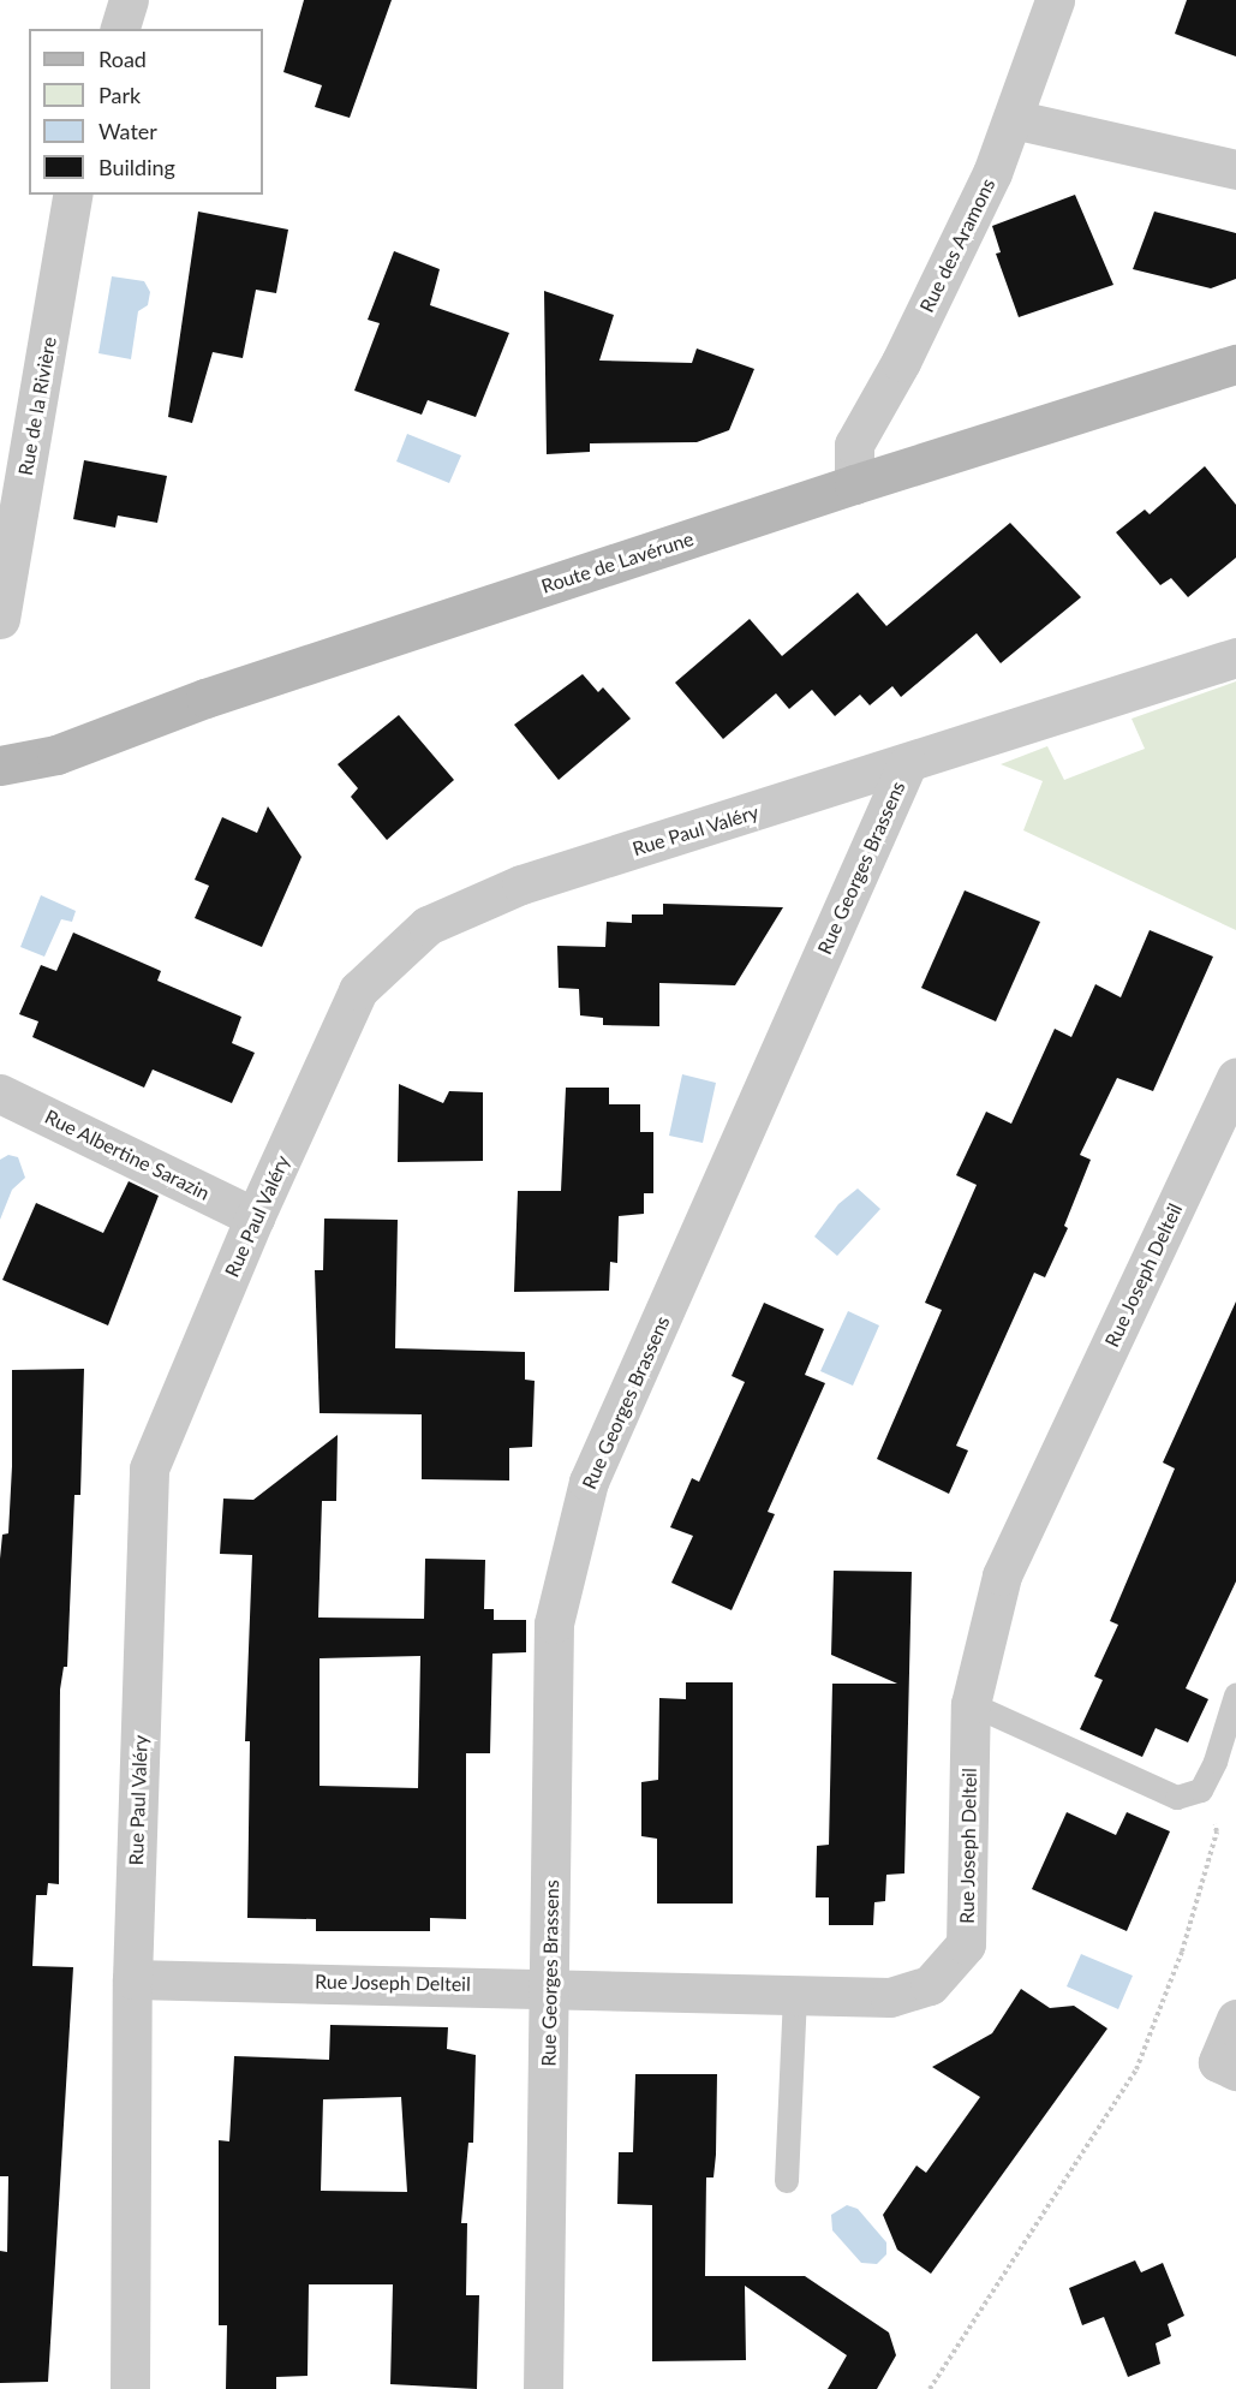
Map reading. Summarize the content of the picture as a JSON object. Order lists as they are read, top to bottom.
{
  "streets": {
    "street": [
      "Rue des Aramons",
      "Rue de la Rivière",
      "Route de Lavérune",
      "Rue Paul Valéry",
      "Rue Georges Brassens",
      "Rue Albertine Sarazin",
      "Rue Joseph Delteil"
    ]
  },
  "crossings": [
    ["Rue des Aramons", "Route de Lavérune"],
    ["Rue Paul Valéry", "Rue Georges Brassens"],
    ["Rue Paul Valéry", "Rue Albertine Sarazin"],
    ["Rue Paul Valéry", "Rue Joseph Delteil"],
    ["Rue Georges Brassens", "Rue Joseph Delteil"]
  ],
  "legend": [
    "Road",
    "Park",
    "Water",
    "Building"
  ]
}
